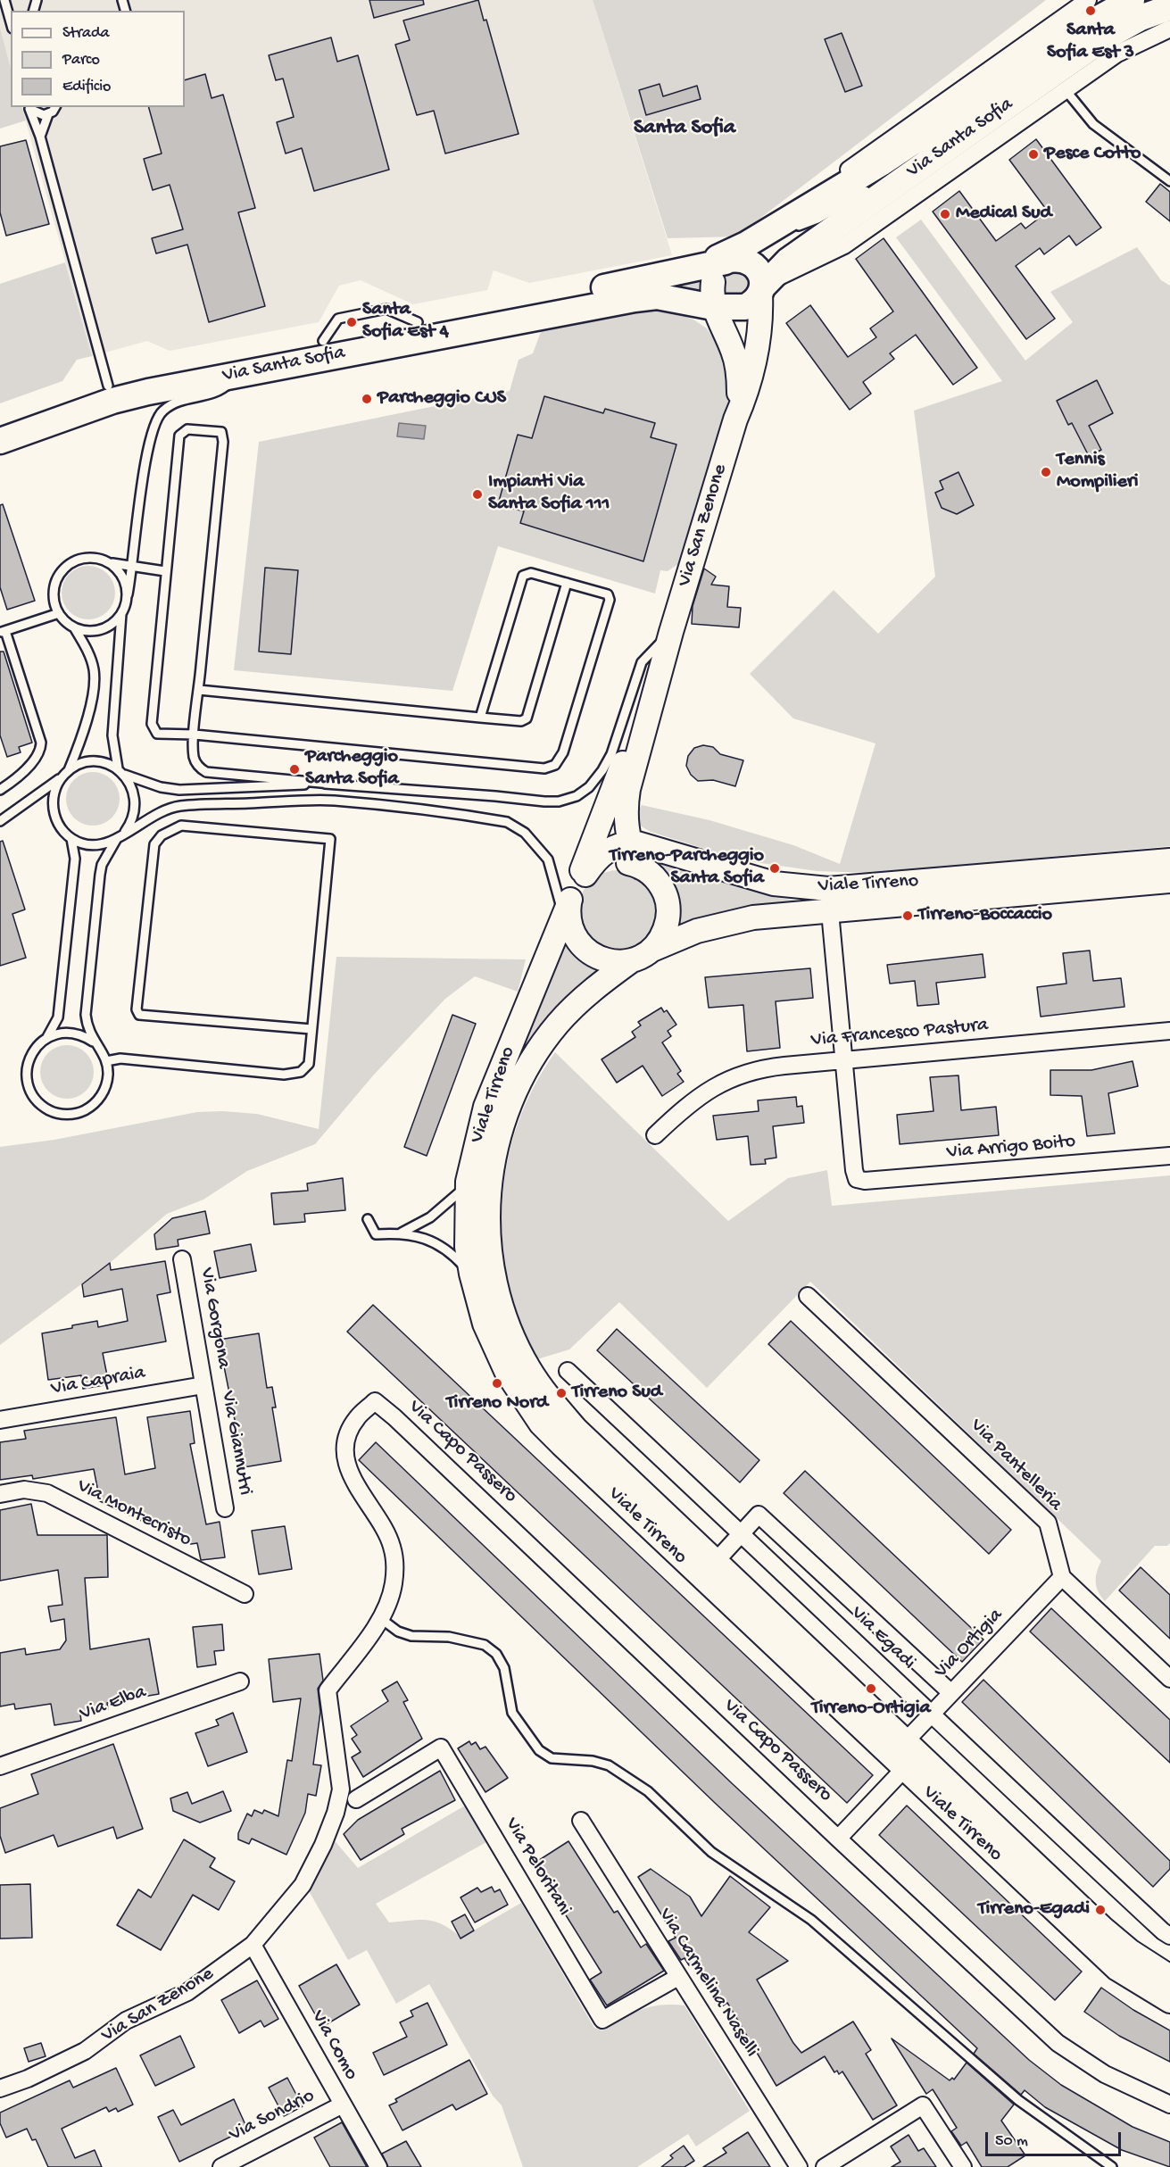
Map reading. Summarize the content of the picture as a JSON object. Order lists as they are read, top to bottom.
{
  "streets": {
    "main road": ["Via Santa Sofia"],
    "street": [
      "Via San Zenone",
      "Viale Tirreno",
      "Via Francesco Pastura",
      "Via Arrigo Boito",
      "Via Gorgona",
      "Via Capraia",
      "Via Giannutri",
      "Via Capo Passero",
      "Via Pantelleria",
      "Via Montecristo",
      "Via Egadi",
      "Via Ortigia",
      "Via Elba",
      "Via Peloritani",
      "Via Carmelina Naselli",
      "Via Como",
      "Via Sondrio"
    ]
  },
  "crossings": [
    ["Via San Zenone", "Via Capo Passero"],
    ["Via San Zenone", "Via Como"],
    ["Viale Tirreno", "Via Ortigia"],
    ["Via Francesco Pastura", "Via Arrigo Boito"],
    ["Via Gorgona", "Via Capraia"],
    ["Via Gorgona", "Via Giannutri"],
    ["Via Capraia", "Via Giannutri"],
    ["Via Capo Passero", "Via Ortigia"],
    ["Via Pantelleria", "Via Ortigia"],
    ["Via Egadi", "Via Ortigia"],
    ["Via Peloritani", "Via Carmelina Naselli"],
    ["Via Como", "Via Sondrio"]
  ],
  "districts": ["Santa Sofia"],
  "places": [
    "Santa Sofia Est 3",
    "Pesce Cotto",
    "Medical Sud",
    "Santa Sofia Est 4",
    "Parcheggio CUS",
    "Tennis Mompilieri",
    "Impianti Via Santa Sofia 111",
    "Parcheggio Santa Sofia",
    "Tirreno-Parcheggio Santa Sofia",
    "Tirreno-Boccaccio",
    "Tirreno Nord",
    "Tirreno Sud",
    "Tirreno-Ortigia",
    "Tirreno-Egadi"
  ],
  "legend": ["Strada", "Parco", "Edificio"],
  "scale_bar": "50 m"
}
